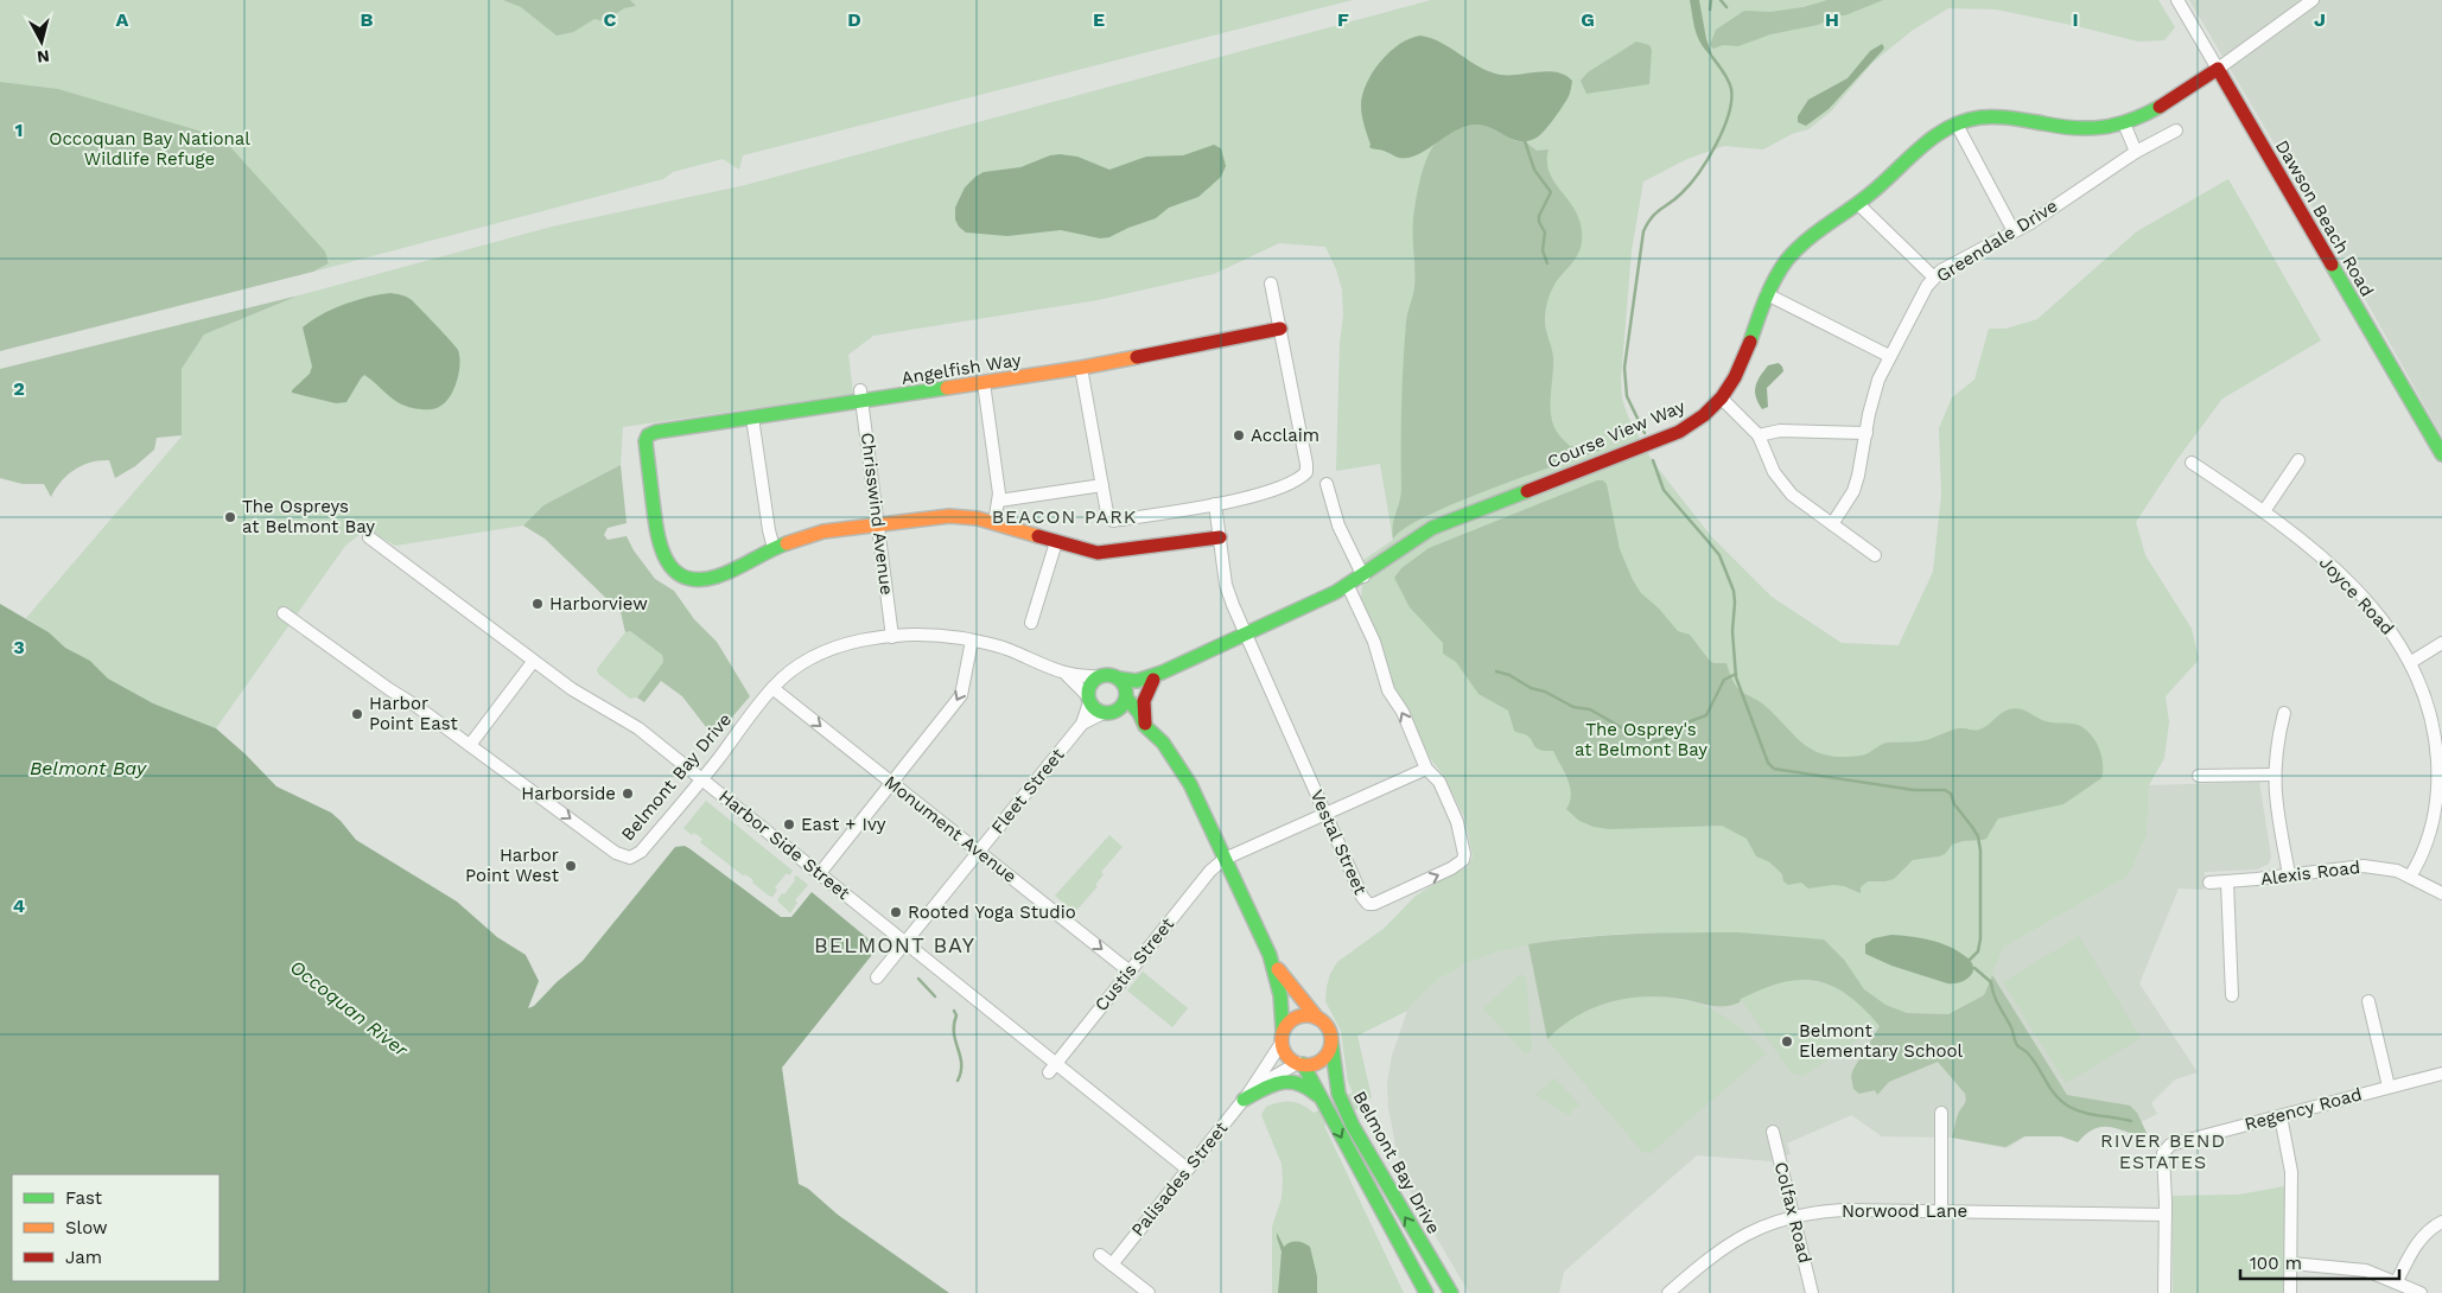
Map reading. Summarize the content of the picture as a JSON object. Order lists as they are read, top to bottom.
{
  "streets": {
    "street": [
      "Dawson Beach Road",
      "Greendale Drive",
      "Angelfish Way",
      "Course View Way",
      "Chrisswind Avenue",
      "Joyce Road",
      "Belmont Bay Drive",
      "Fleet Street",
      "Monument Avenue",
      "Vestal Street",
      "Harbor Side Street",
      "Alexis Road",
      "Custis Street",
      "Regency Road",
      "Palisades Street",
      "Norwood Lane",
      "Colfax Road"
    ]
  },
  "crossings": [
    ["Dawson Beach Road", "Course View Way"],
    ["Angelfish Way", "Chrisswind Avenue"],
    ["Course View Way", "Belmont Bay Drive"],
    ["Course View Way", "Fleet Street"],
    ["Course View Way", "Vestal Street"],
    ["Chrisswind Avenue", "Belmont Bay Drive"],
    ["Joyce Road", "Alexis Road"],
    ["Belmont Bay Drive", "Fleet Street"],
    ["Belmont Bay Drive", "Monument Avenue"],
    ["Belmont Bay Drive", "Harbor Side Street"],
    ["Belmont Bay Drive", "Custis Street"],
    ["Belmont Bay Drive", "Palisades Street"],
    ["Fleet Street", "Monument Avenue"],
    ["Fleet Street", "Harbor Side Street"],
    ["Monument Avenue", "Custis Street"],
    ["Vestal Street", "Custis Street"],
    ["Harbor Side Street", "Custis Street"],
    ["Harbor Side Street", "Palisades Street"],
    ["Regency Road", "Norwood Lane"],
    ["Norwood Lane", "Colfax Road"]
  ],
  "one_way": ["Monument Avenue"],
  "districts": ["BEACON PARK", "BELMONT BAY", "RIVER BEND ESTATES"],
  "water": ["Belmont Bay", "Occoquan River"],
  "parks": ["Occoquan Bay National Wildlife Refuge", "The Osprey's at Belmont Bay"],
  "places": [
    "Acclaim",
    "The Ospreys at Belmont Bay",
    "Harborview",
    "Harbor Point East",
    "Harborside",
    "East + Ivy",
    "Harbor Point West",
    "Rooted Yoga Studio",
    "Belmont Elementary School"
  ],
  "legend": ["Fast", "Slow", "Jam"],
  "scale_bar": "100 m",
  "north": "bottom",
  "grid": {
    "columns": [
      "A",
      "B",
      "C",
      "D",
      "E",
      "F",
      "G",
      "H",
      "I",
      "J"
    ],
    "rows": [
      "1",
      "2",
      "3",
      "4"
    ]
  }
}
